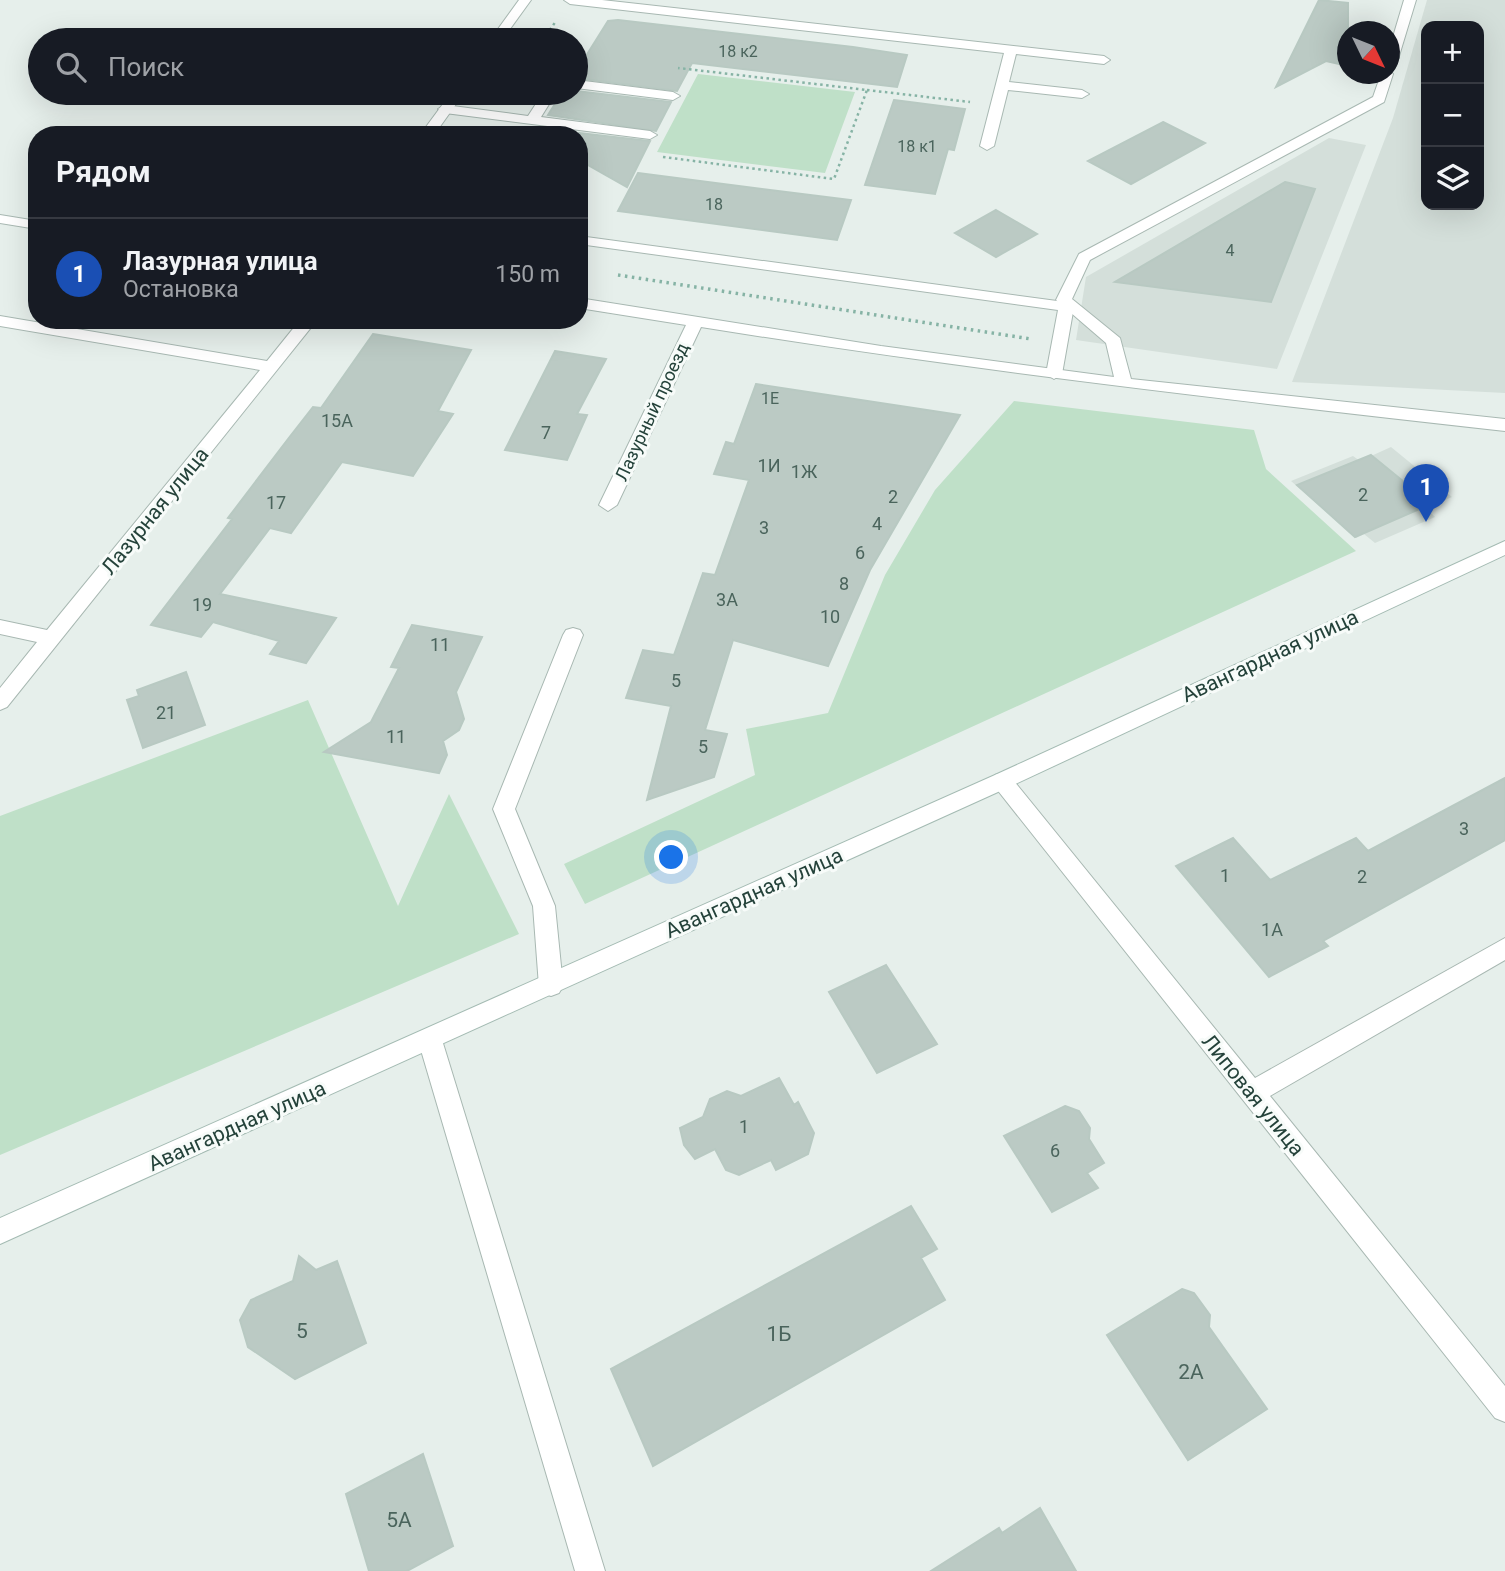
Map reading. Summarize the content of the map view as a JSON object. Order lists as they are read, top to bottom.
{
  "streets": {
    "street": [
      "Лазурный проезд",
      "Лазурная улица",
      "Авангардная улица",
      "Липовая улица"
    ]
  },
  "crossings": [
    ["Авангардная улица", "Липовая улица"]
  ],
  "house_numbers": [
    "18 к2",
    "18 к1",
    "18",
    "4",
    "1Е",
    "15А",
    "7",
    "1И",
    "1Ж",
    "2",
    "2",
    "17",
    "4",
    "3",
    "6",
    "8",
    "3А",
    "19",
    "10",
    "11",
    "5",
    "21",
    "11",
    "5",
    "3",
    "1",
    "2",
    "1А",
    "1",
    "6",
    "5",
    "1Б",
    "2А",
    "5А"
  ],
  "north": "bottom right",
  "page": {
    "map_buttons": ["+", "−"],
    "search": "Поиск",
    "heading": "Рядом",
    "list": [
      {
        "mark": "1",
        "name": "Лазурная улица",
        "note": "Остановка",
        "value": "150 m"
      }
    ],
    "pins": "1"
  }
}
